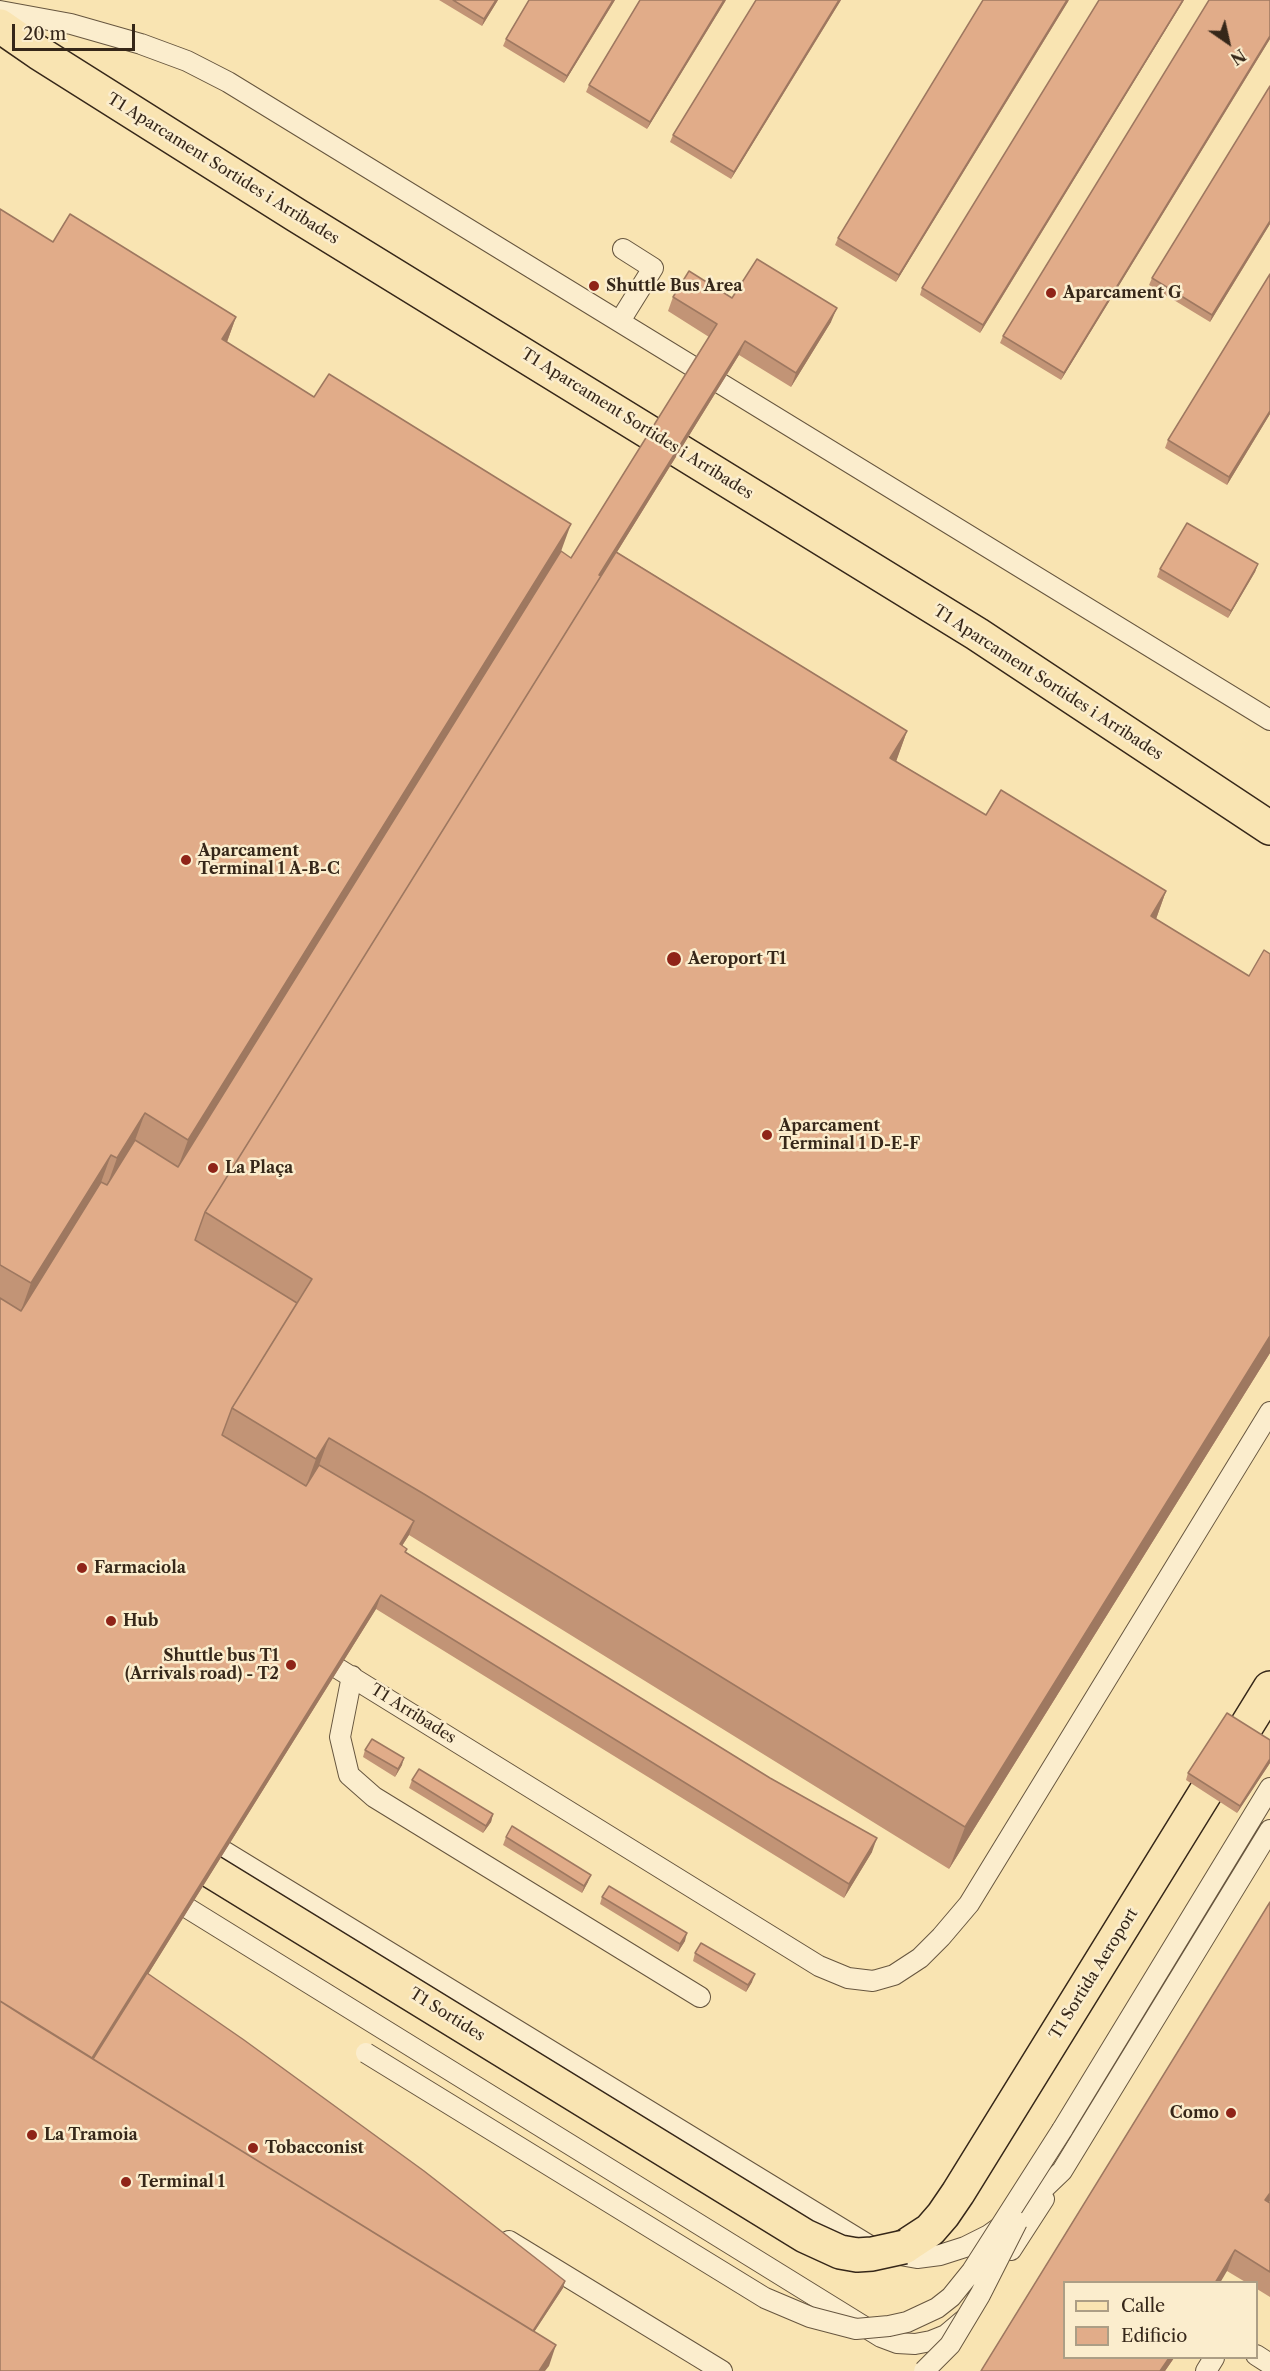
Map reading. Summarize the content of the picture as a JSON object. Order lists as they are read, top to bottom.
{
  "streets": {
    "main road": ["T1 Aparcament Sortides i Arribades", "T1 Sortida Aeroport", "T1 Sortides"],
    "lane": ["T1 Arribades"]
  },
  "crossings": [
    ["T1 Sortida Aeroport", "T1 Sortides"]
  ],
  "places": [
    "Shuttle Bus Area",
    "Aparcament G",
    "Aparcament Terminal 1 A-B-C",
    "Aeroport T1",
    "Aparcament Terminal 1 D-E-F",
    "La Plaça",
    "Farmaciola",
    "Hub",
    "Shuttle bus T1 (Arrivals road) - T2",
    "Como",
    "La Tramoia",
    "Tobacconist",
    "Terminal 1"
  ],
  "legend": ["Calle", "Edificio"],
  "scale_bar": "20 m",
  "north": "bottom right"
}
